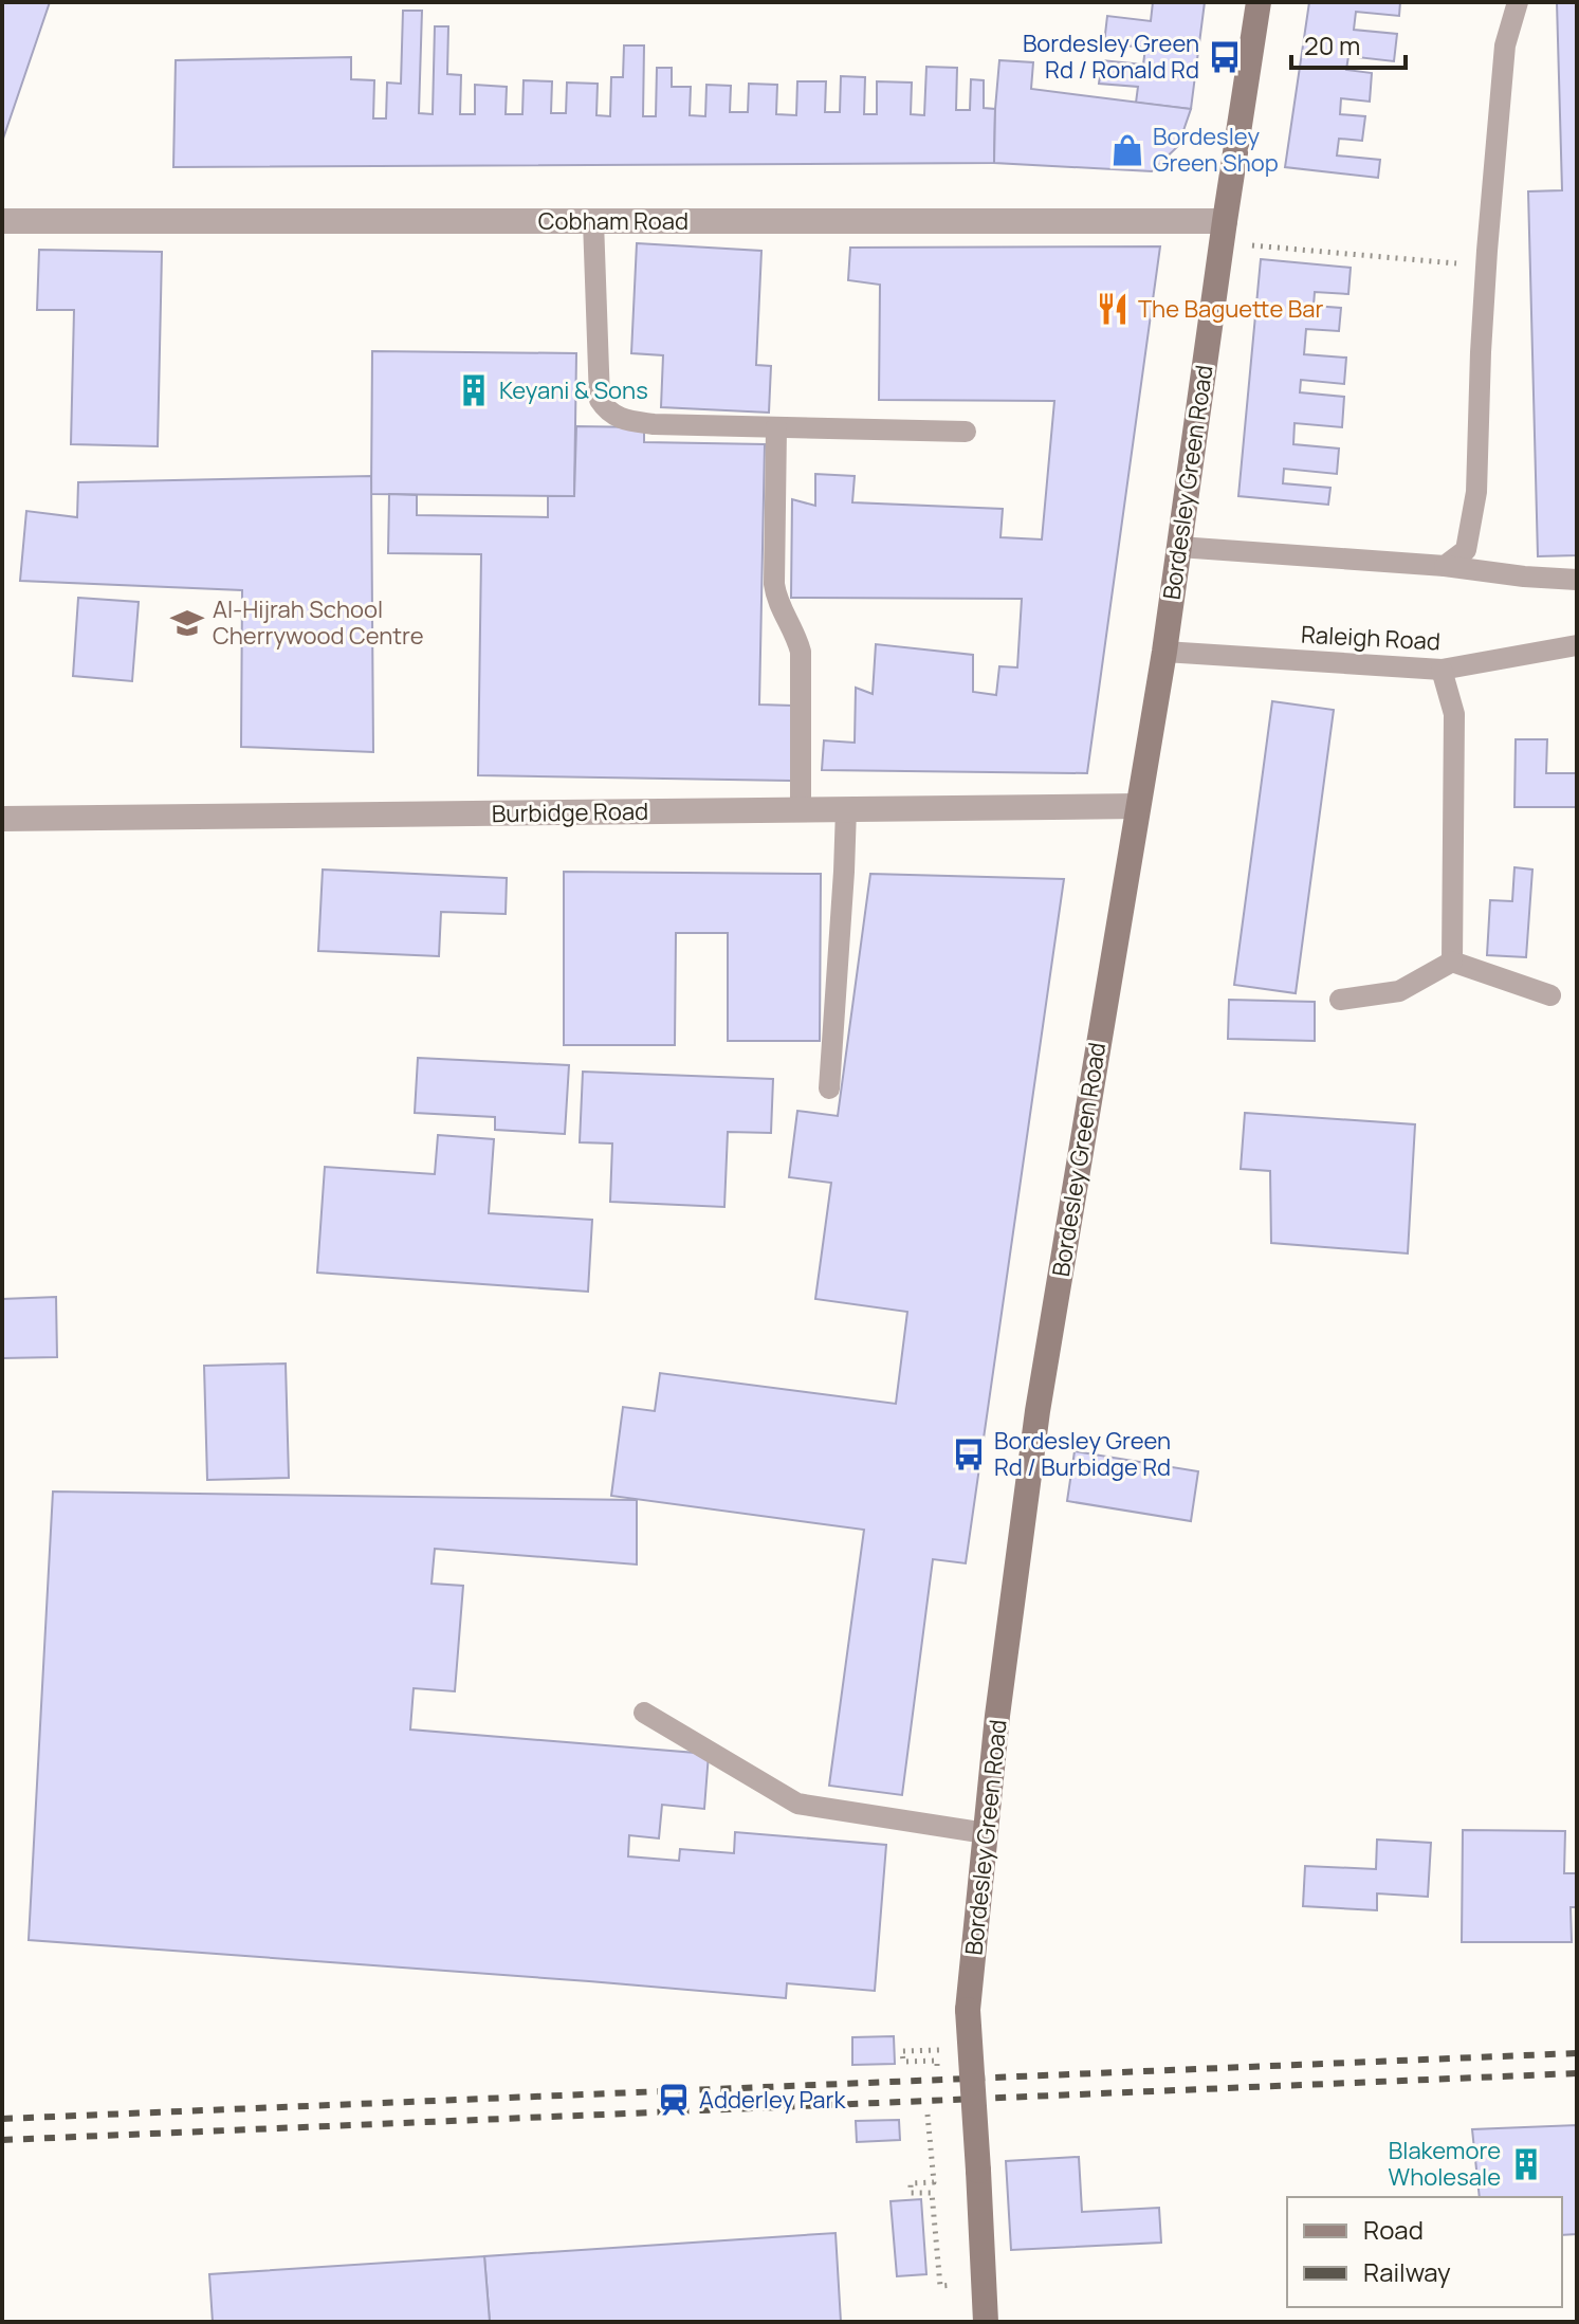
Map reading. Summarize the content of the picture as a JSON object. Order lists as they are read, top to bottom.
{
  "streets": {
    "main road": ["Bordesley Green Road"],
    "street": ["Cobham Road", "Burbidge Road"],
    "lane": ["Raleigh Road"]
  },
  "crossings": [
    ["Cobham Road", "Bordesley Green Road"],
    ["Bordesley Green Road", "Raleigh Road"],
    ["Bordesley Green Road", "Burbidge Road"]
  ],
  "places": {
    "bus stop": ["Bordesley Green Rd / Ronald Rd", "Bordesley Green Rd / Burbidge Rd"],
    "shop": ["Bordesley Green Shop"],
    "restaurant": ["The Baguette Bar"],
    "building": ["Keyani & Sons", "Blakemore Wholesale"],
    "school or university": ["Al-Hijrah School Cherrywood Centre"],
    "station": ["Adderley Park"]
  },
  "legend": ["Road", "Railway"],
  "scale_bar": "20 m"
}
